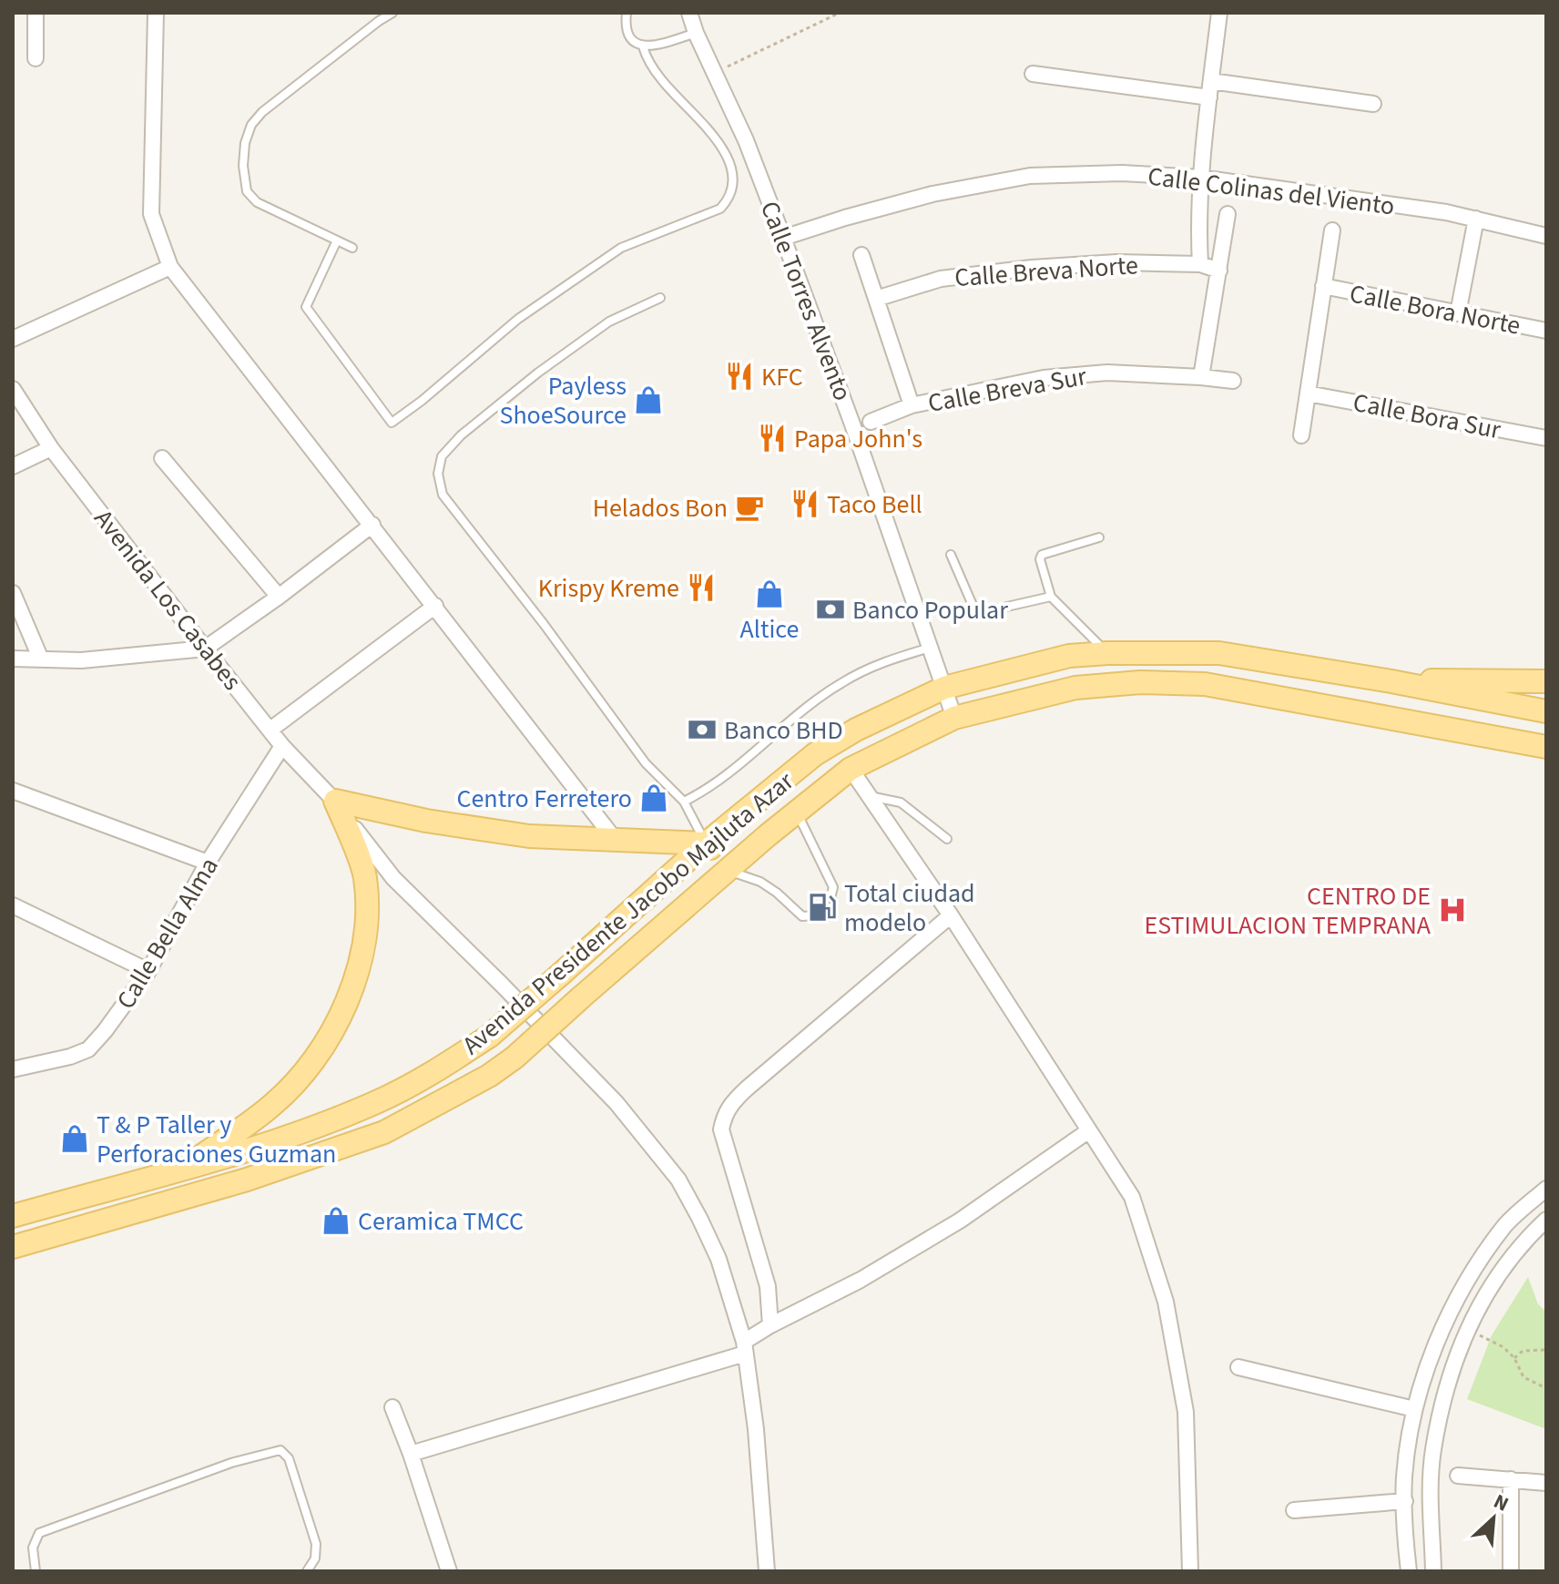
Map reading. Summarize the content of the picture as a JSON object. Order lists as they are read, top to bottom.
{
  "streets": {
    "main road": ["Avenida Presidente Jacobo Majluta Azar"],
    "street": [
      "Calle Colinas del Viento",
      "Calle Breva Norte",
      "Calle Torres Alvento",
      "Calle Bora Norte",
      "Calle Breva Sur",
      "Calle Bora Sur",
      "Avenida Los Casabes",
      "Calle Bella Alma"
    ]
  },
  "crossings": [
    ["Calle Colinas del Viento", "Calle Torres Alvento"],
    ["Calle Torres Alvento", "Avenida Presidente Jacobo Majluta Azar"],
    ["Avenida Los Casabes", "Calle Bella Alma"]
  ],
  "places": {
    "restaurant": [
      "KFC",
      "Papa John's",
      "Taco Bell",
      "Krispy Kreme"
    ],
    "shop": [
      "Payless ShoeSource",
      "Altice",
      "Centro Ferretero",
      "T & P Taller y Perforaciones Guzman",
      "Ceramica TMCC"
    ],
    "cafe": ["Helados Bon"],
    "bank": ["Banco Popular", "Banco BHD"],
    "fuel station": ["Total ciudad modelo"],
    "hospital": ["CENTRO DE ESTIMULACION TEMPRANA"]
  },
  "north": "top right"
}
